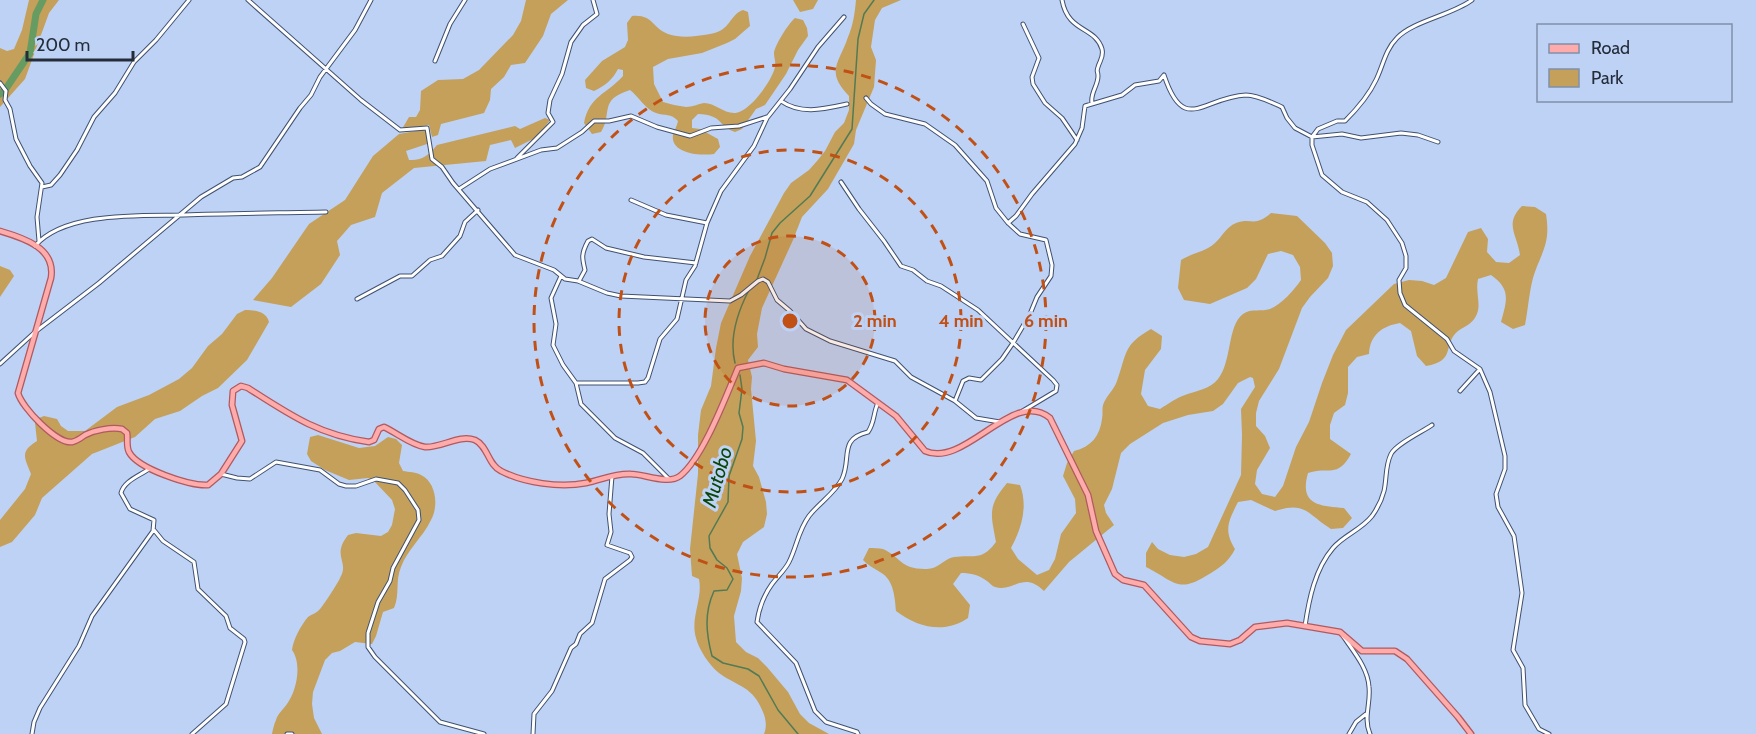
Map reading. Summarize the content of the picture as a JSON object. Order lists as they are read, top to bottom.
{
  "water": ["Mutobo"],
  "legend": ["Road", "Park"],
  "scale_bar": "200 m",
  "rings": ["2 min", "4 min", "6 min"]
}
